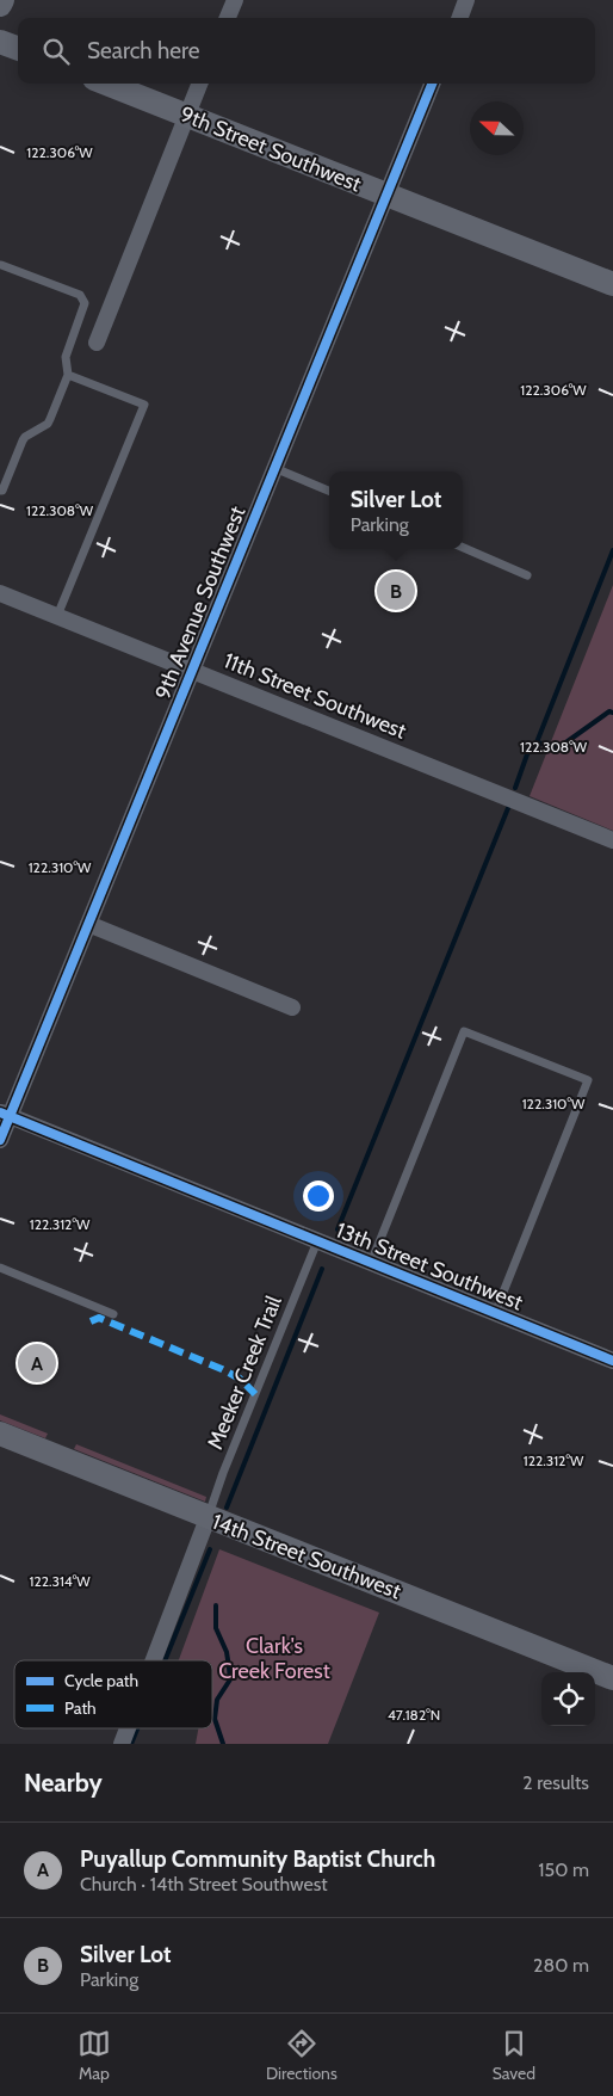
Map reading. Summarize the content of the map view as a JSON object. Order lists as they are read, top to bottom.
{
  "streets": {
    "street": [
      "9th Street Southwest",
      "9th Avenue Southwest",
      "11th Street Southwest",
      "13th Street Southwest",
      "14th Street Southwest"
    ],
    "lane": ["Meeker Creek Trail"]
  },
  "crossings": [
    ["9th Street Southwest", "9th Avenue Southwest"],
    ["9th Avenue Southwest", "11th Street Southwest"],
    ["9th Avenue Southwest", "13th Street Southwest"],
    ["13th Street Southwest", "Meeker Creek Trail"],
    ["Meeker Creek Trail", "14th Street Southwest"]
  ],
  "parks": ["Clark's Creek Forest"],
  "legend": ["Cycle path", "Path"],
  "north": "left",
  "page": {
    "search": "Search here",
    "popup": ["Silver Lot", "Parking"],
    "pins": ["B", "A"],
    "heading": ["Nearby", "2 results"],
    "list": [
      {
        "mark": "A",
        "name": "Puyallup Community Baptist Church",
        "note": "Church · 14th Street Southwest",
        "value": "150 m"
      },
      {
        "mark": "B",
        "name": "Silver Lot",
        "note": "Parking",
        "value": "280 m"
      }
    ],
    "nav": ["Map", "Directions", "Saved"]
  },
  "coordinates": [
    "122.306°W",
    "122.308°W",
    "122.310°W",
    "122.312°W",
    "122.314°W",
    "47.182°N"
  ]
}
